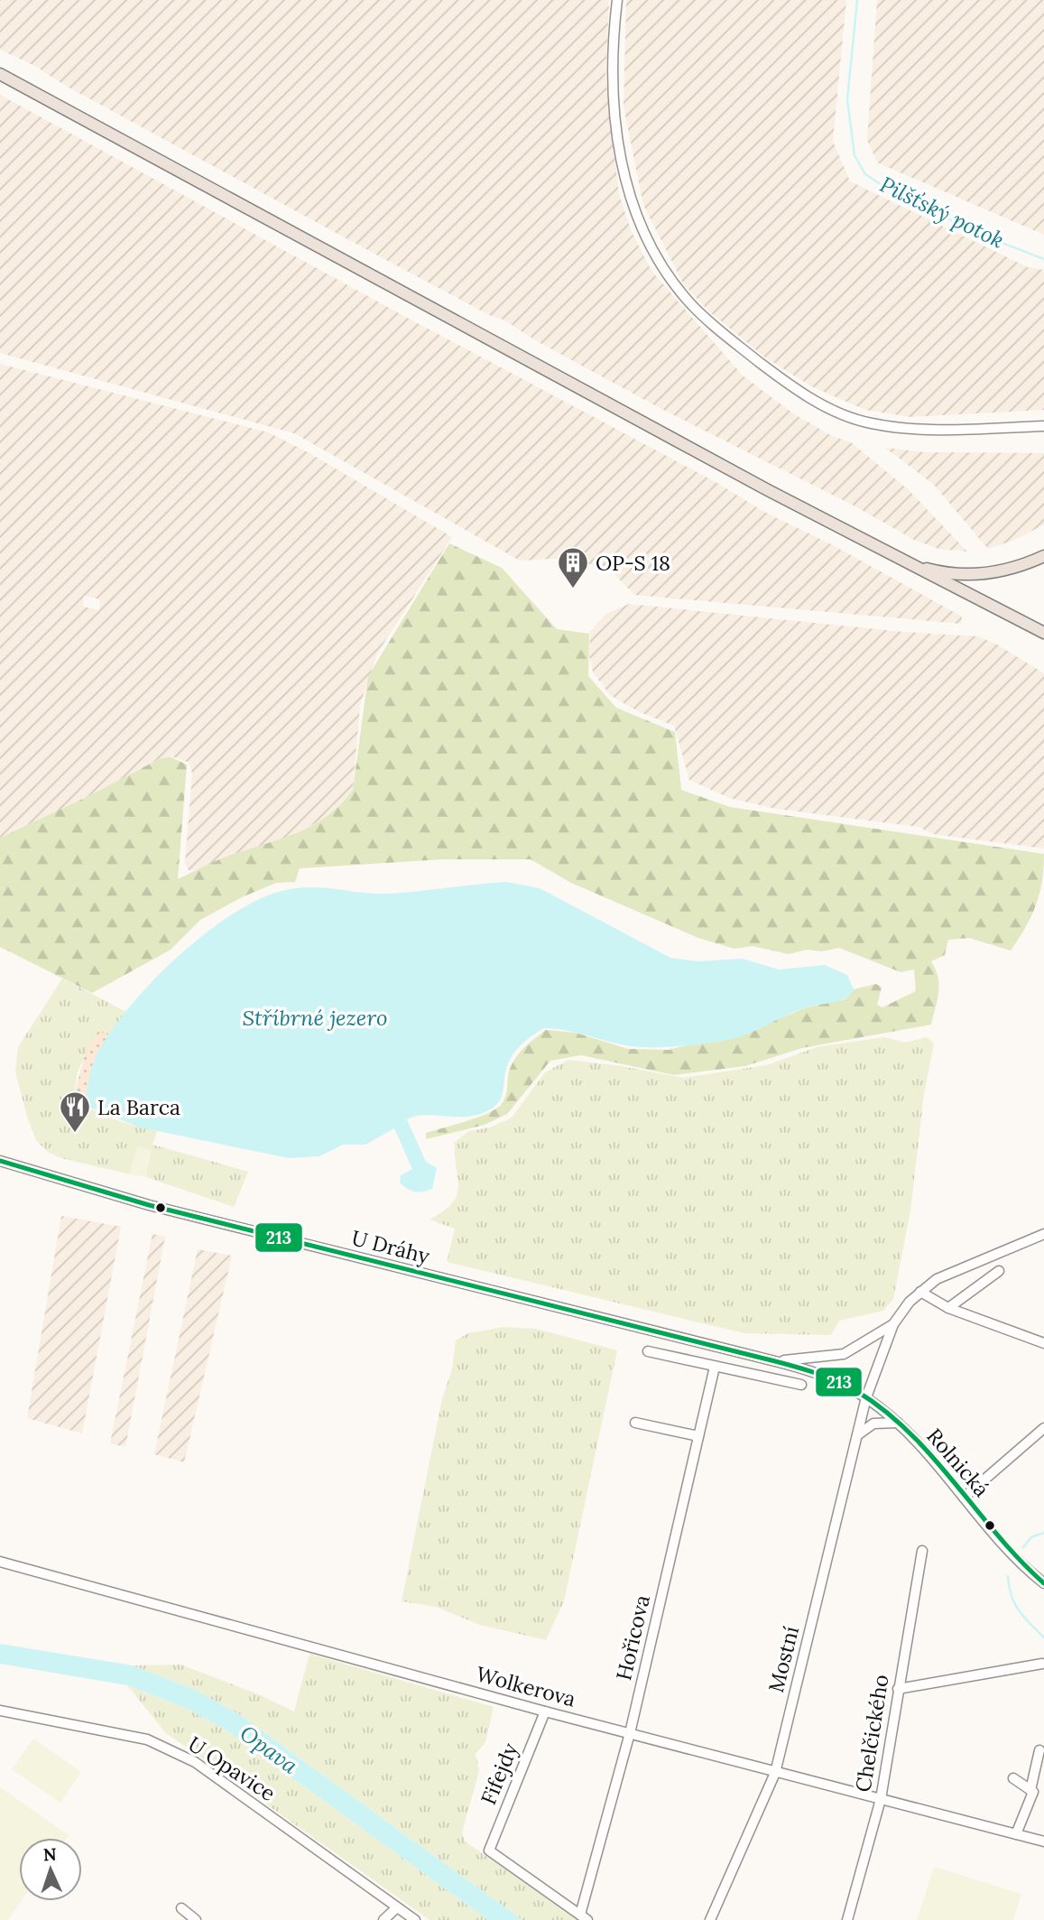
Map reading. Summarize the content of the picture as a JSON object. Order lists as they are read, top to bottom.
{
  "streets": {
    "street": [
      "U Dráhy",
      "Rolnická",
      "Hořicova",
      "Mostní",
      "Wolkerova",
      "Chelčického",
      "U Opavice",
      "Fifejdy"
    ]
  },
  "crossings": [
    ["U Dráhy", "Rolnická"],
    ["U Dráhy", "Mostní"],
    ["Rolnická", "Mostní"],
    ["Hořicova", "Wolkerova"],
    ["Hořicova", "Fifejdy"],
    ["Mostní", "Wolkerova"],
    ["Wolkerova", "Chelčického"],
    ["Wolkerova", "Fifejdy"]
  ],
  "water": ["Pilšťský potok", "Stříbrné jezero", "Opava"],
  "places": {
    "building": ["OP-S 18"],
    "restaurant": ["La Barca"]
  },
  "lines": ["transit line 213"],
  "north": "top"
}
